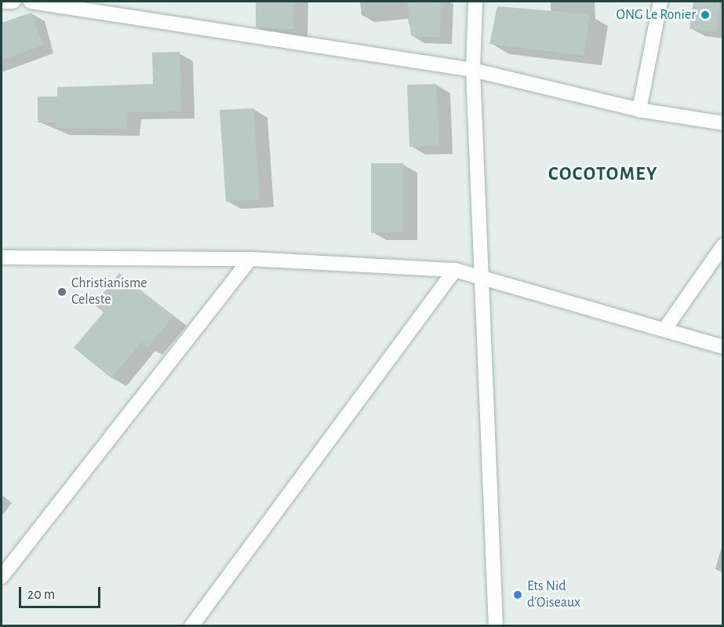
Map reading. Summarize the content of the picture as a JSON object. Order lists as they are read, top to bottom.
{
  "districts": ["COCOTOMEY"],
  "places": ["ONG Le Ronier", "Christianisme Celeste", "Ets Nid d'Oiseaux"],
  "scale_bar": "20 m"
}
